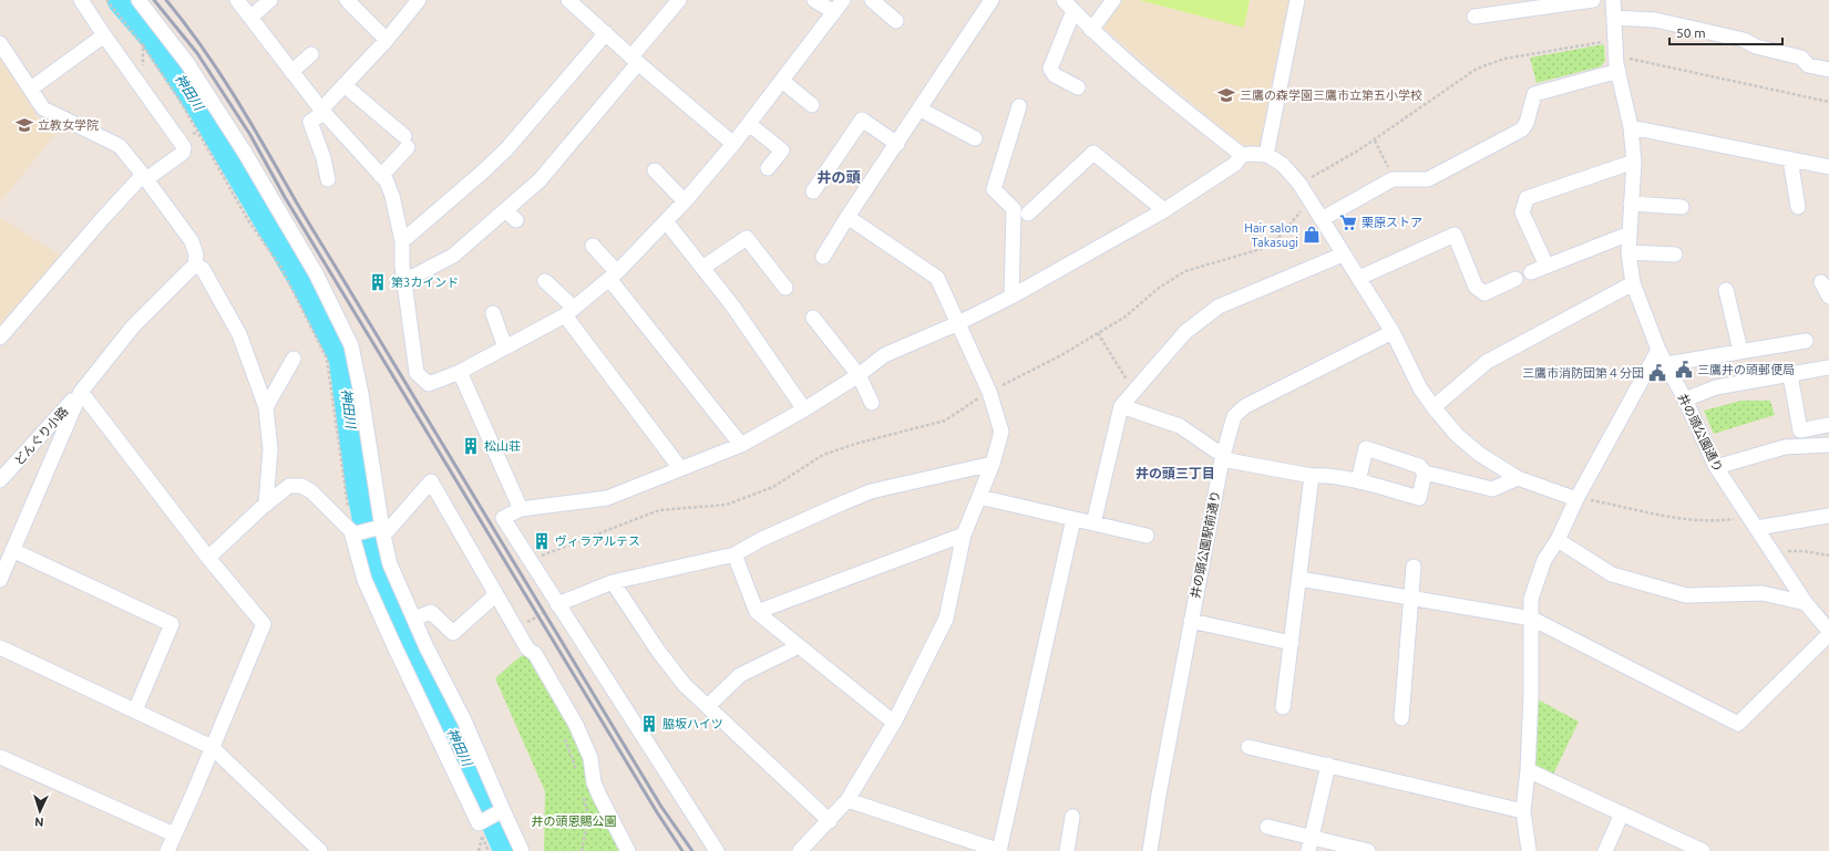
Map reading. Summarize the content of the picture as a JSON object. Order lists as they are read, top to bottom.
{
  "streets": {
    "street": ["井の頭公園通り", "どんぐり小路", "井の頭公園駅前通り"]
  },
  "districts": ["井の頭", "井の頭三丁目"],
  "water": ["神田川"],
  "parks": ["井の頭恩賜公園"],
  "places": {
    "school or university": ["三鷹の森学園三鷹市立第五小学校", "立教女学院"],
    "supermarket": ["栗原ストア"],
    "shop": ["Hair salon Takasugi"],
    "building": [
      "第3カインド",
      "松山荘",
      "ヴィラアルテス",
      "脇坂ハイツ"
    ],
    "public building": ["三鷹井の頭郵便局", "三鷹市消防団第４分団"]
  },
  "scale_bar": "50 m",
  "north": "bottom"
}
